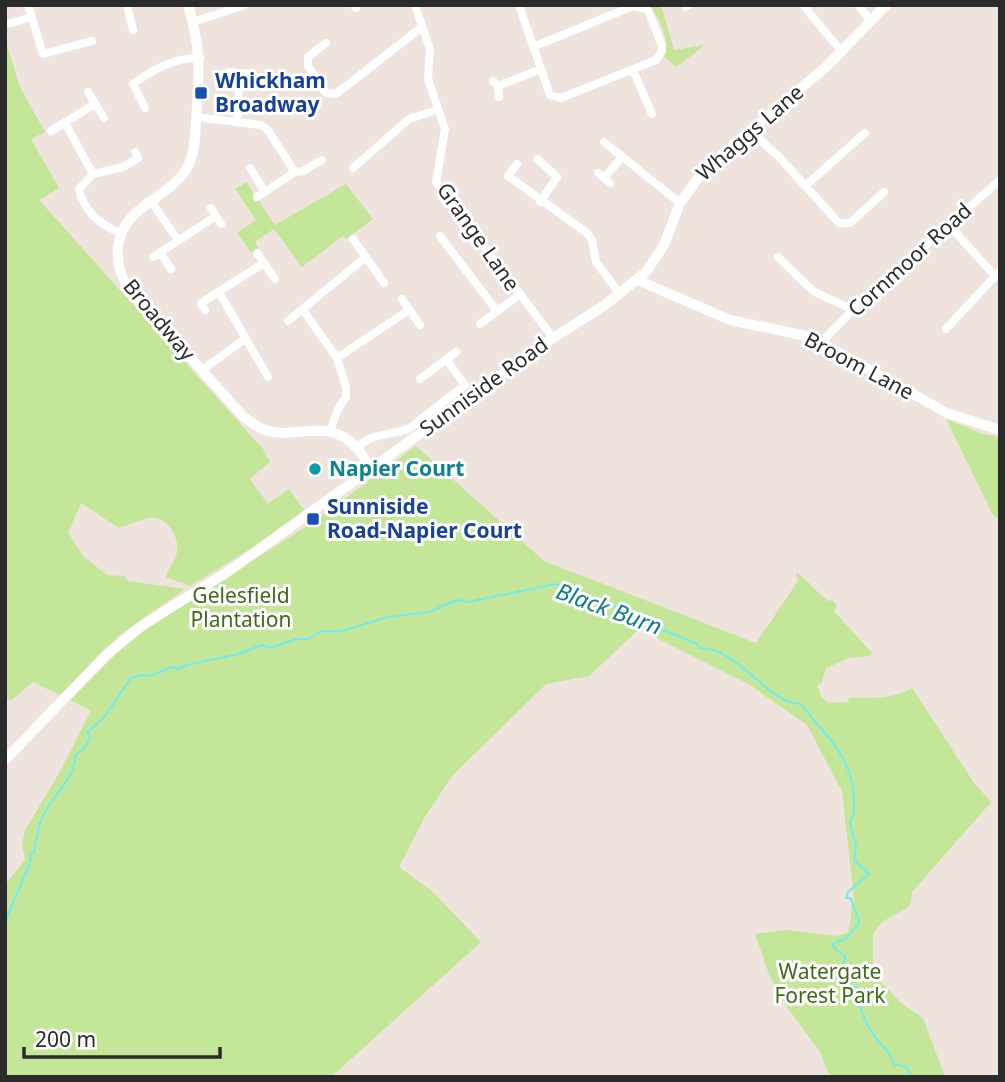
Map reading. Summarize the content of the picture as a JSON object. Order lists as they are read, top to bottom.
{
  "streets": {
    "main road": [
      "Whaggs Lane",
      "Broadway",
      "Broom Lane",
      "Sunniside Road"
    ],
    "street": ["Grange Lane", "Cornmoor Road"]
  },
  "crossings": [
    ["Whaggs Lane", "Broom Lane"],
    ["Whaggs Lane", "Sunniside Road"],
    ["Grange Lane", "Sunniside Road"],
    ["Cornmoor Road", "Broom Lane"],
    ["Broom Lane", "Sunniside Road"]
  ],
  "water": ["Black Burn"],
  "parks": ["Gelesfield Plantation", "Watergate Forest Park"],
  "places": {
    "transit": ["Whickham Broadway", "Sunniside Road-Napier Court"],
    "other": ["Napier Court"]
  },
  "scale_bar": "200 m"
}
